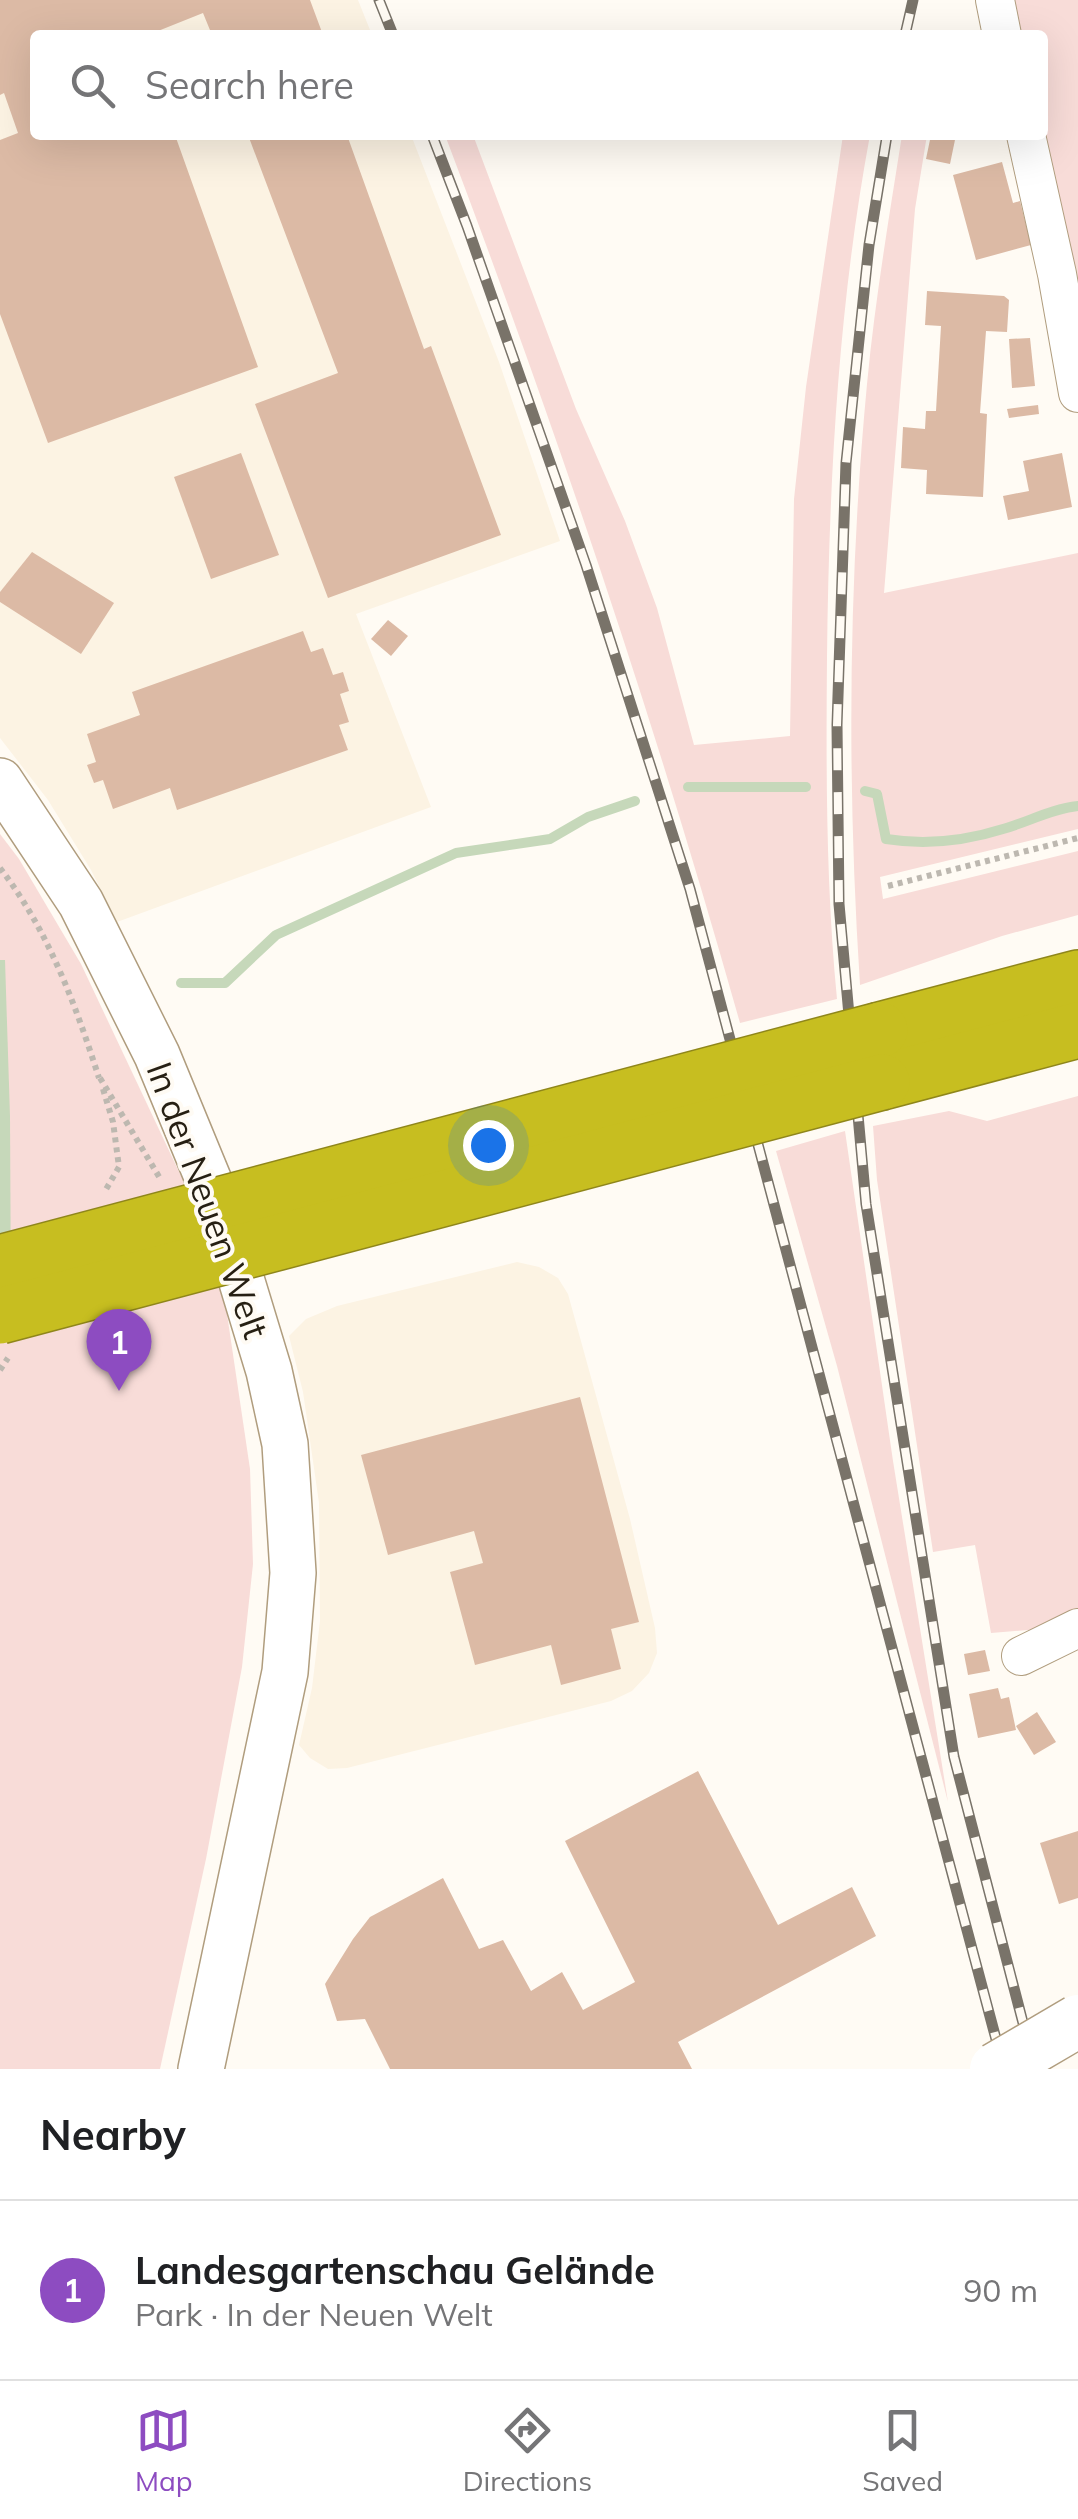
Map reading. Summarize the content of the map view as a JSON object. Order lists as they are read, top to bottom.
{
  "streets": {
    "street": ["In der Neuen Welt"]
  },
  "page": {
    "search": "Search here",
    "pins": "1",
    "heading": "Nearby",
    "list": [
      {
        "mark": "1",
        "name": "Landesgartenschau Gelände",
        "note": "Park · In der Neuen Welt",
        "value": "90 m"
      }
    ],
    "nav": ["Map", "Directions", "Saved"]
  }
}
